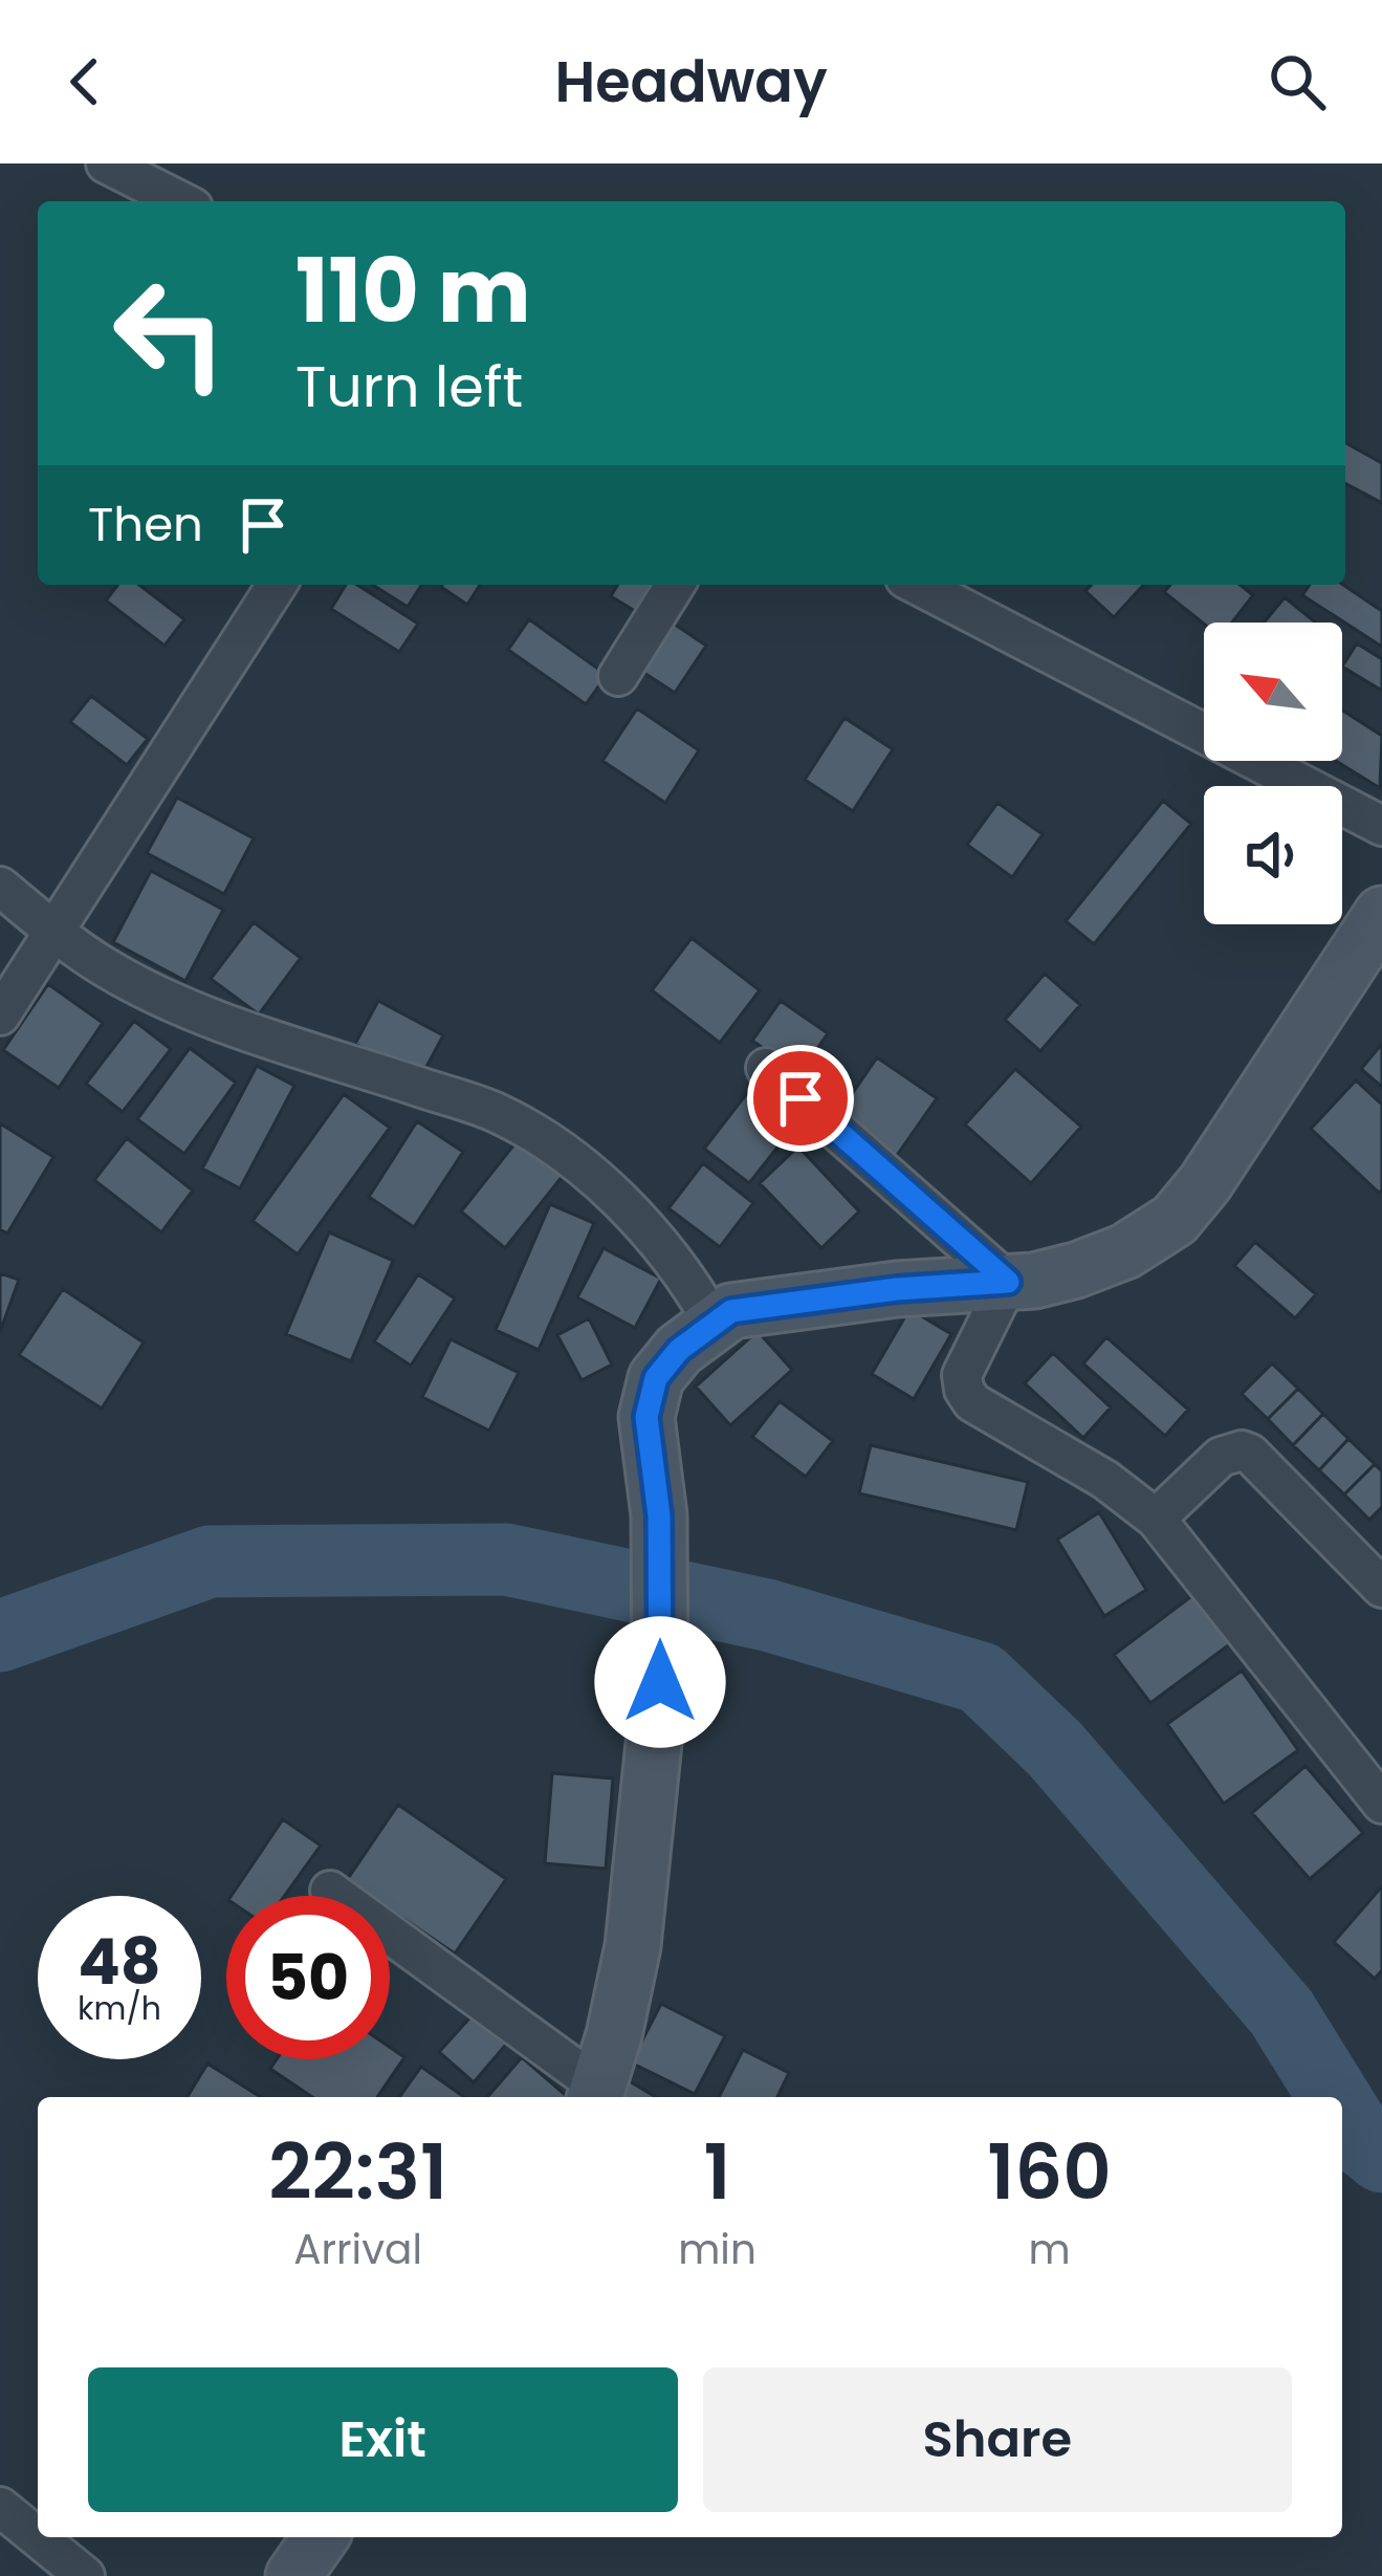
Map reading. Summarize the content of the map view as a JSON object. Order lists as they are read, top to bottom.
{
  "north": "top left",
  "page": {
    "header": "Headway",
    "turn": ["110 m", "Turn left"],
    "then": "Then",
    "speed": "48 km/h",
    "limit": "50",
    "eta": [
      "22:31",
      "Arrival",
      "1",
      "min",
      "160",
      "m"
    ],
    "buttons": ["Exit", "Share"]
  }
}
